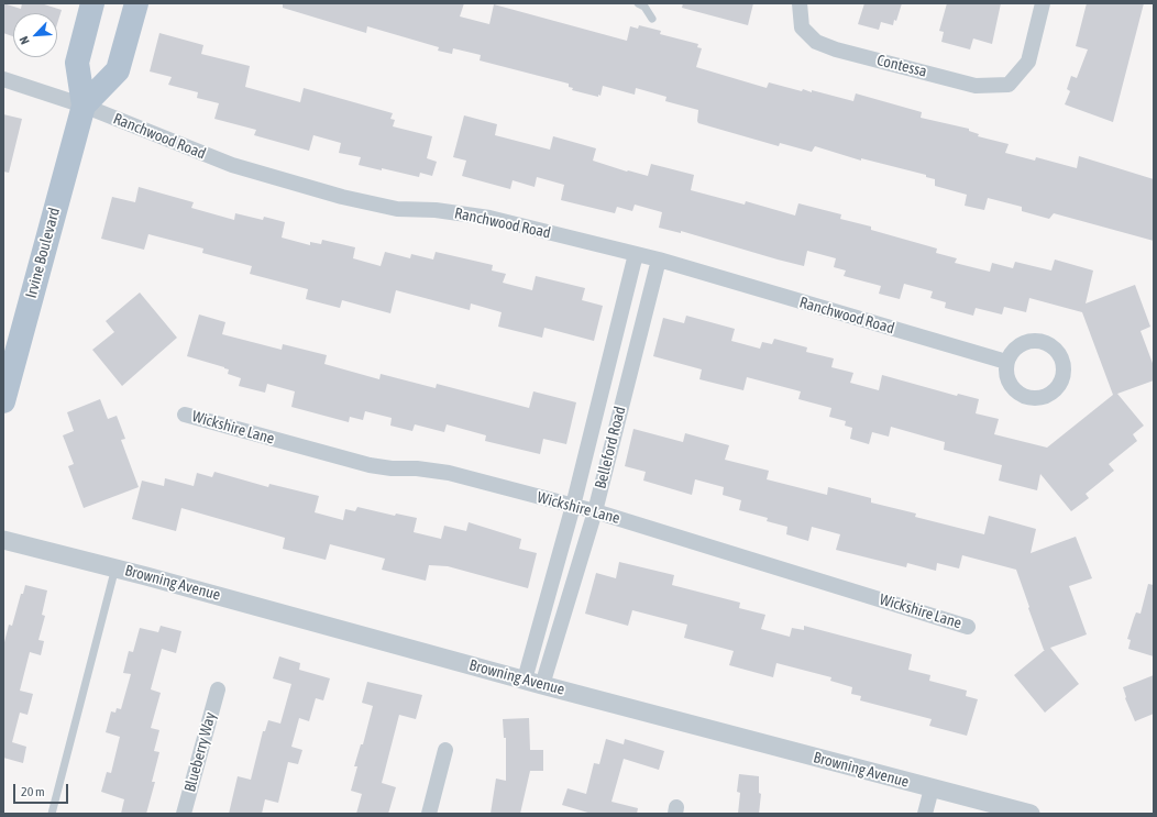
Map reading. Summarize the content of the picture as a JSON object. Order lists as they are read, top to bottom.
{
  "streets": {
    "main road": ["Irvine Boulevard"],
    "street": [
      "Contessa",
      "Ranchwood Road",
      "Wickshire Lane",
      "Belleford Road",
      "Browning Avenue",
      "Blueberry Way"
    ]
  },
  "crossings": [
    ["Ranchwood Road", "Irvine Boulevard"],
    ["Ranchwood Road", "Belleford Road"],
    ["Wickshire Lane", "Belleford Road"],
    ["Belleford Road", "Browning Avenue"]
  ],
  "scale_bar": "20 m",
  "north": "bottom left"
}
